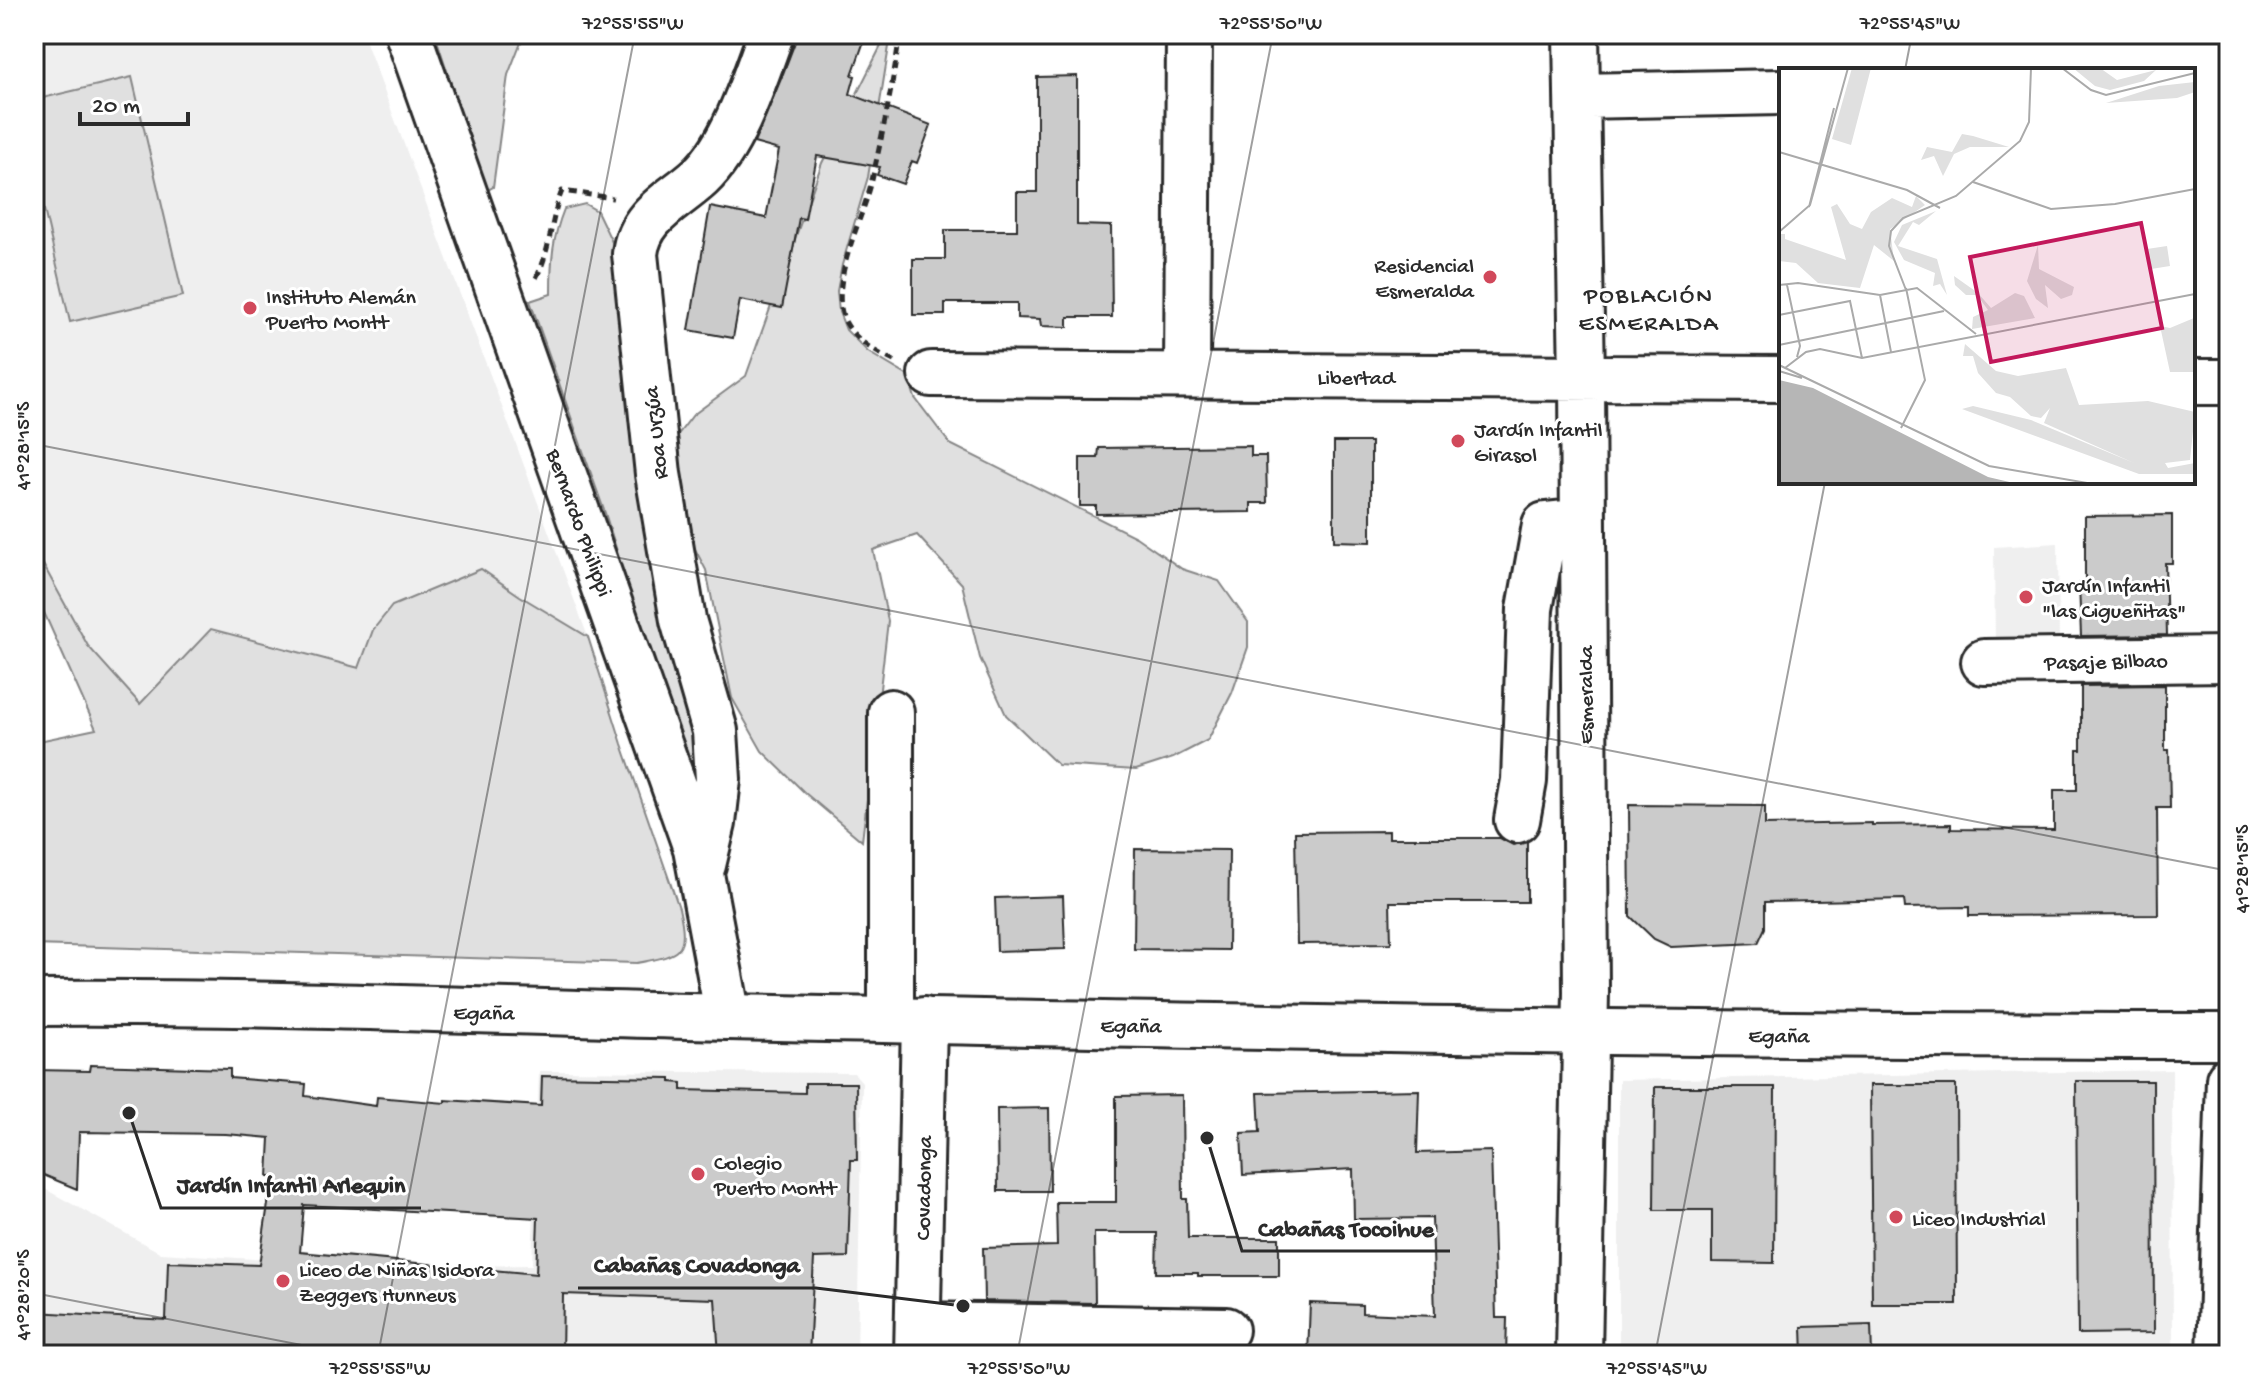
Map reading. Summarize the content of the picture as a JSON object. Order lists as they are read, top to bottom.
{
  "streets": {
    "street": [
      "Libertad",
      "Roa Urzúa",
      "Bernardo Philippi",
      "Pasaje Bilbao",
      "Esmeralda",
      "Egaña",
      "Covadonga"
    ]
  },
  "crossings": [
    ["Libertad", "Esmeralda"],
    ["Roa Urzúa", "Bernardo Philippi"],
    ["Bernardo Philippi", "Egaña"],
    ["Esmeralda", "Egaña"],
    ["Egaña", "Covadonga"]
  ],
  "districts": ["POBLACIÓN ESMERALDA"],
  "places": [
    "Residencial Esmeralda",
    "Instituto Alemán Puerto Montt",
    "Jardín Infantil Girasol",
    "Jardín Infantil \"las Cigueñitas\"",
    "Jardín Infantil Arlequin",
    "Cabañas Tocoihue",
    "Colegio Puerto Montt",
    "Liceo Industrial",
    "Liceo de Niñas Isidora Zeggers Hunneus",
    "Cabañas Covadonga"
  ],
  "scale_bar": "20 m",
  "coordinates": [
    "72°55'55\"W",
    "72°55'50\"W",
    "72°55'45\"W",
    "41°28'15\"S",
    "41°28'20\"S"
  ]
}
